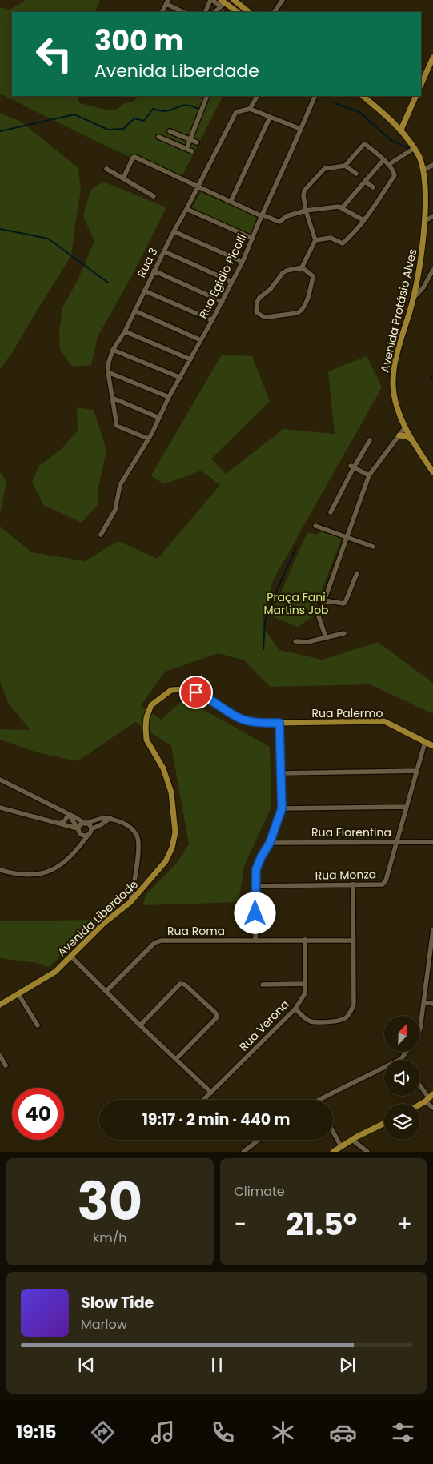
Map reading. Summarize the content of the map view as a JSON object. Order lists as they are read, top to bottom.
{
  "streets": {
    "main road": ["Avenida Protásio Alves", "Rua Palermo", "Avenida Liberdade"],
    "street": [
      "Rua 3",
      "Rua Egidio Picolli",
      "Rua Fiorentina",
      "Rua Monza",
      "Rua Roma",
      "Rua Verona"
    ]
  },
  "crossings": [
    ["Rua 3", "Rua Egidio Picolli"],
    ["Rua Palermo", "Rua Monza"],
    ["Rua Palermo", "Avenida Liberdade"],
    ["Rua Fiorentina", "Rua Monza"],
    ["Rua Roma", "Rua Verona"]
  ],
  "parks": ["Praça Fani Martins Job"],
  "north": "top right",
  "page": {
    "turn": ["300 m", "Avenida Liberdade"],
    "limit": "40",
    "trip": "19:17 · 2 min · 440 m",
    "tile": [
      ["30", "km/h"],
      "Climate"
    ],
    "heat": ["−", "21.5°", "+"],
    "song": ["Slow Tide", "Marlow"],
    "tabs": "19:15"
  }
}
